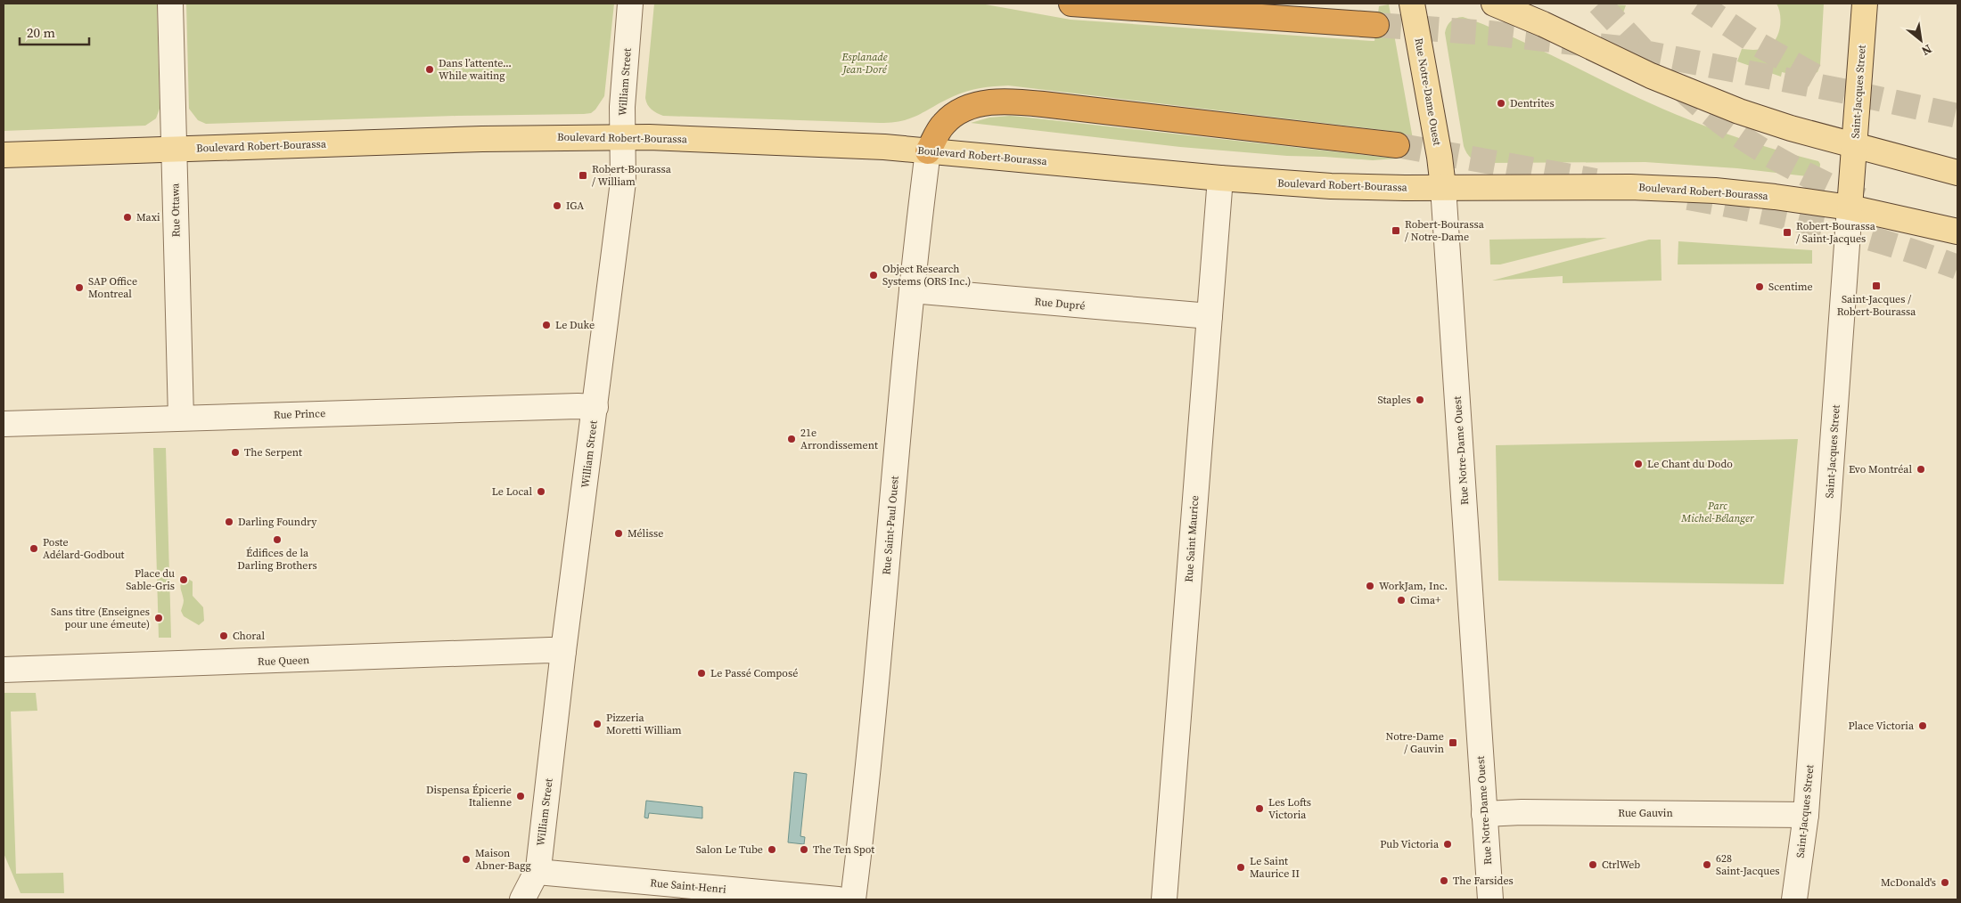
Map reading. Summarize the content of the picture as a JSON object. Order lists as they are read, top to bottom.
{
  "streets": {
    "main road": ["Rue Notre-Dame Ouest", "Saint-Jacques Street", "Boulevard Robert-Bourassa"],
    "street": [
      "William Street",
      "Rue Ottawa",
      "Rue Dupré",
      "Rue Prince",
      "Rue Saint-Paul Ouest",
      "Rue Saint Maurice",
      "Rue Queen",
      "Rue Gauvin",
      "Rue Saint-Henri"
    ]
  },
  "crossings": [
    ["William Street", "Boulevard Robert-Bourassa"],
    ["William Street", "Rue Prince"],
    ["William Street", "Rue Queen"],
    ["William Street", "Rue Saint-Henri"],
    ["Rue Notre-Dame Ouest", "Boulevard Robert-Bourassa"],
    ["Rue Notre-Dame Ouest", "Rue Gauvin"],
    ["Saint-Jacques Street", "Boulevard Robert-Bourassa"],
    ["Saint-Jacques Street", "Rue Gauvin"],
    ["Boulevard Robert-Bourassa", "Rue Ottawa"],
    ["Boulevard Robert-Bourassa", "Rue Saint-Paul Ouest"],
    ["Boulevard Robert-Bourassa", "Rue Saint Maurice"],
    ["Rue Ottawa", "Rue Prince"],
    ["Rue Dupré", "Rue Saint-Paul Ouest"],
    ["Rue Dupré", "Rue Saint Maurice"]
  ],
  "parks": ["Esplanade Jean-Doré", "Parc Michel-Bélanger"],
  "places": {
    "other": [
      "Dans l’attente… While waiting",
      "Dentrites",
      "IGA",
      "Maxi",
      "Object Research Systems (ORS Inc.)",
      "Scentime",
      "SAP Office Montreal",
      "Le Duke",
      "Staples",
      "21e Arrondissement",
      "The Serpent",
      "Le Chant du Dodo",
      "Evo Montréal",
      "Le Local",
      "Darling Foundry",
      "Mélisse",
      "Édifices de la Darling Brothers",
      "Poste Adélard-Godbout",
      "Place du Sable-Gris",
      "WorkJam, Inc.",
      "Cima+",
      "Sans titre (Enseignes pour une émeute)",
      "Choral",
      "Le Passé Composé",
      "Pizzeria Moretti William",
      "Place Victoria",
      "Dispensa Épicerie Italienne",
      "Les Lofts Victoria",
      "Pub Victoria",
      "Salon Le Tube",
      "The Ten Spot",
      "Maison Abner-Bagg",
      "CtrlWeb",
      "628 Saint-Jacques",
      "Le Saint Maurice II",
      "The Farsides",
      "McDonald's"
    ],
    "transit": [
      "Robert-Bourassa / William",
      "Robert-Bourassa / Notre-Dame",
      "Robert-Bourassa / Saint-Jacques",
      "Saint-Jacques / Robert-Bourassa",
      "Notre-Dame / Gauvin"
    ]
  },
  "scale_bar": "20 m",
  "north": "bottom right"
}
